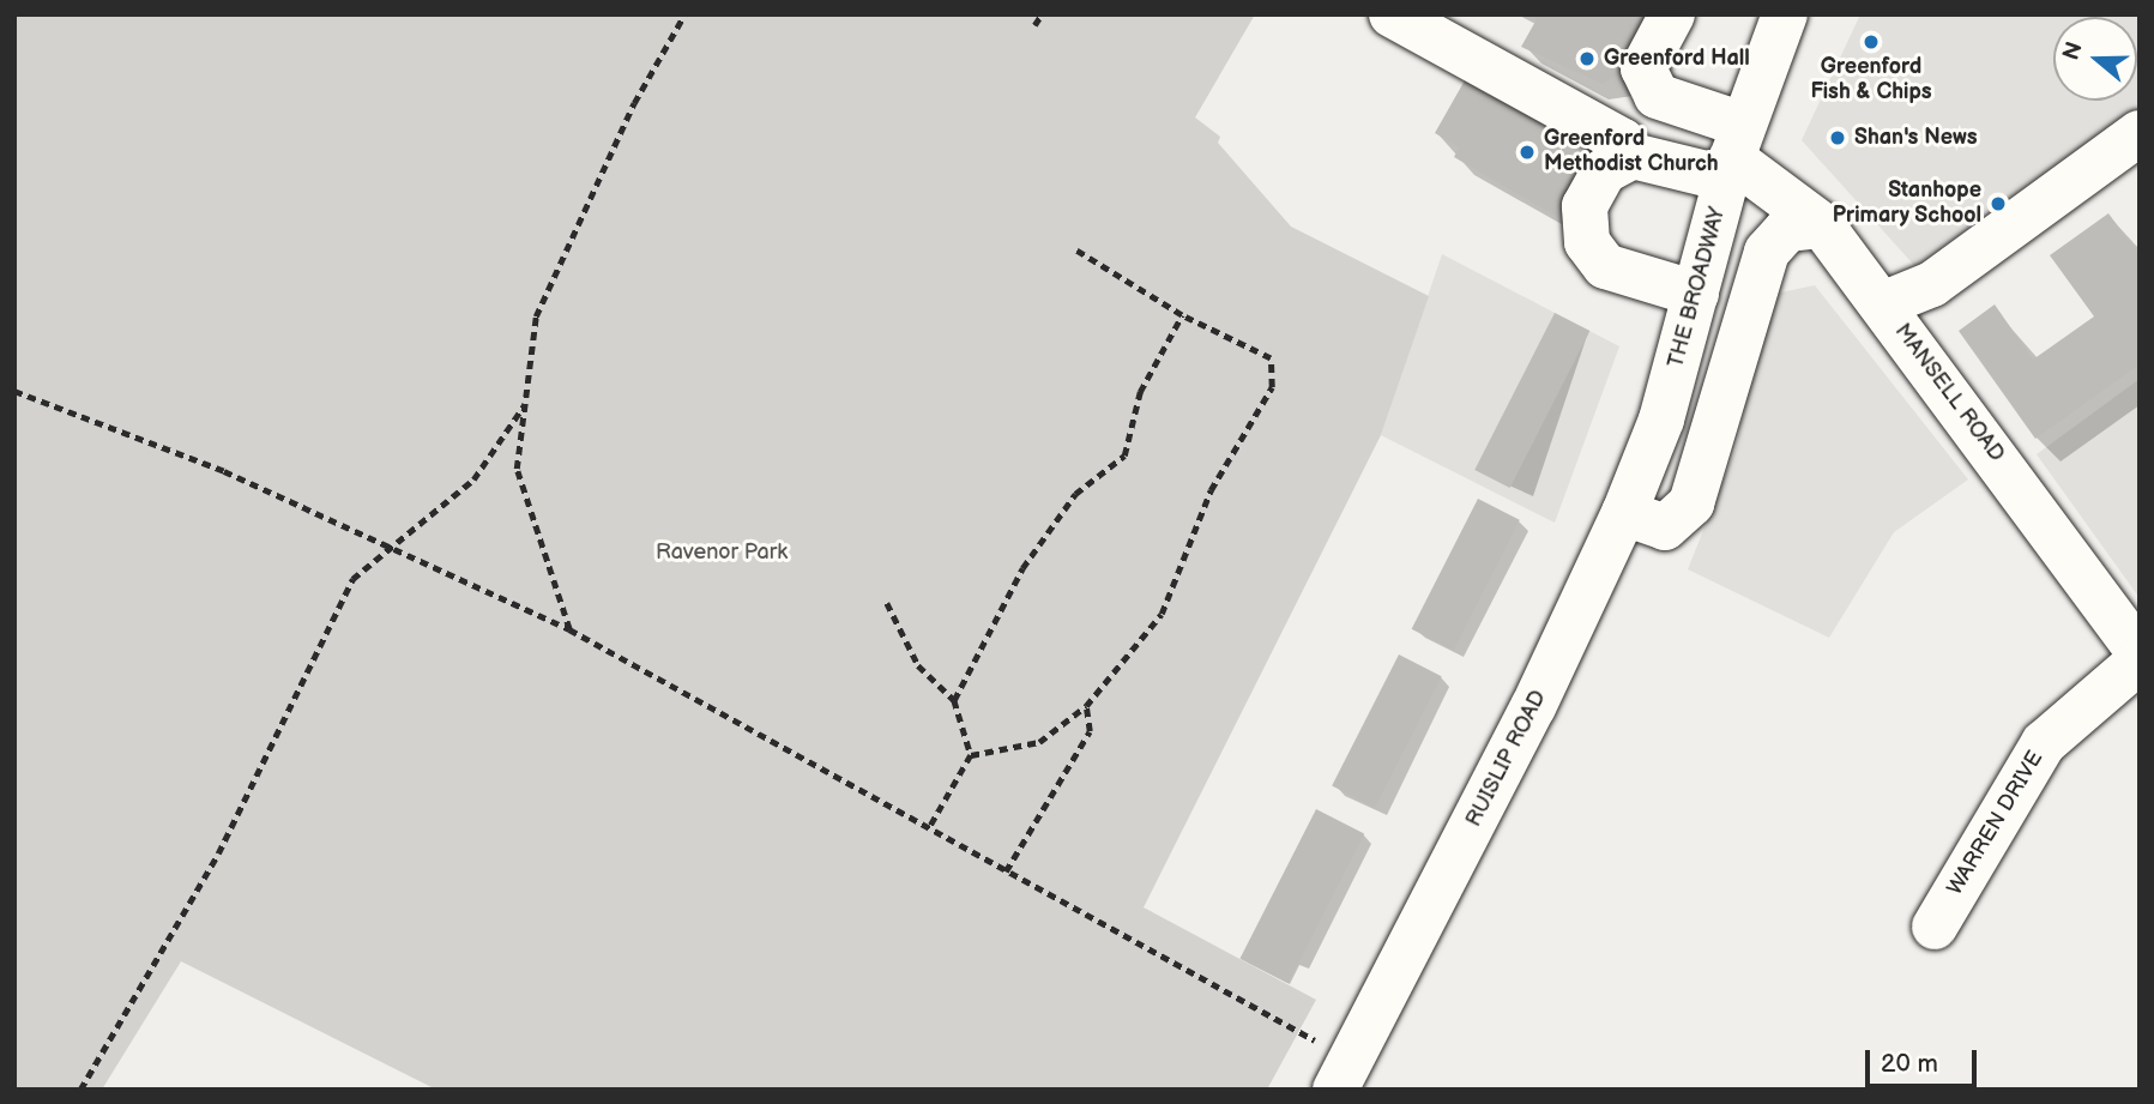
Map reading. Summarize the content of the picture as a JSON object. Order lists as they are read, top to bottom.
{
  "streets": {
    "main road": [
      "THE BROADWAY",
      "MANSELL ROAD",
      "RUISLIP ROAD",
      "WARREN DRIVE"
    ]
  },
  "crossings": [
    ["THE BROADWAY", "MANSELL ROAD"],
    ["THE BROADWAY", "RUISLIP ROAD"]
  ],
  "parks": ["Ravenor Park"],
  "places": [
    "Greenford Fish & Chips",
    "Greenford Hall",
    "Shan's News",
    "Greenford Methodist Church",
    "Stanhope Primary School"
  ],
  "scale_bar": "20 m",
  "north": "left"
}
